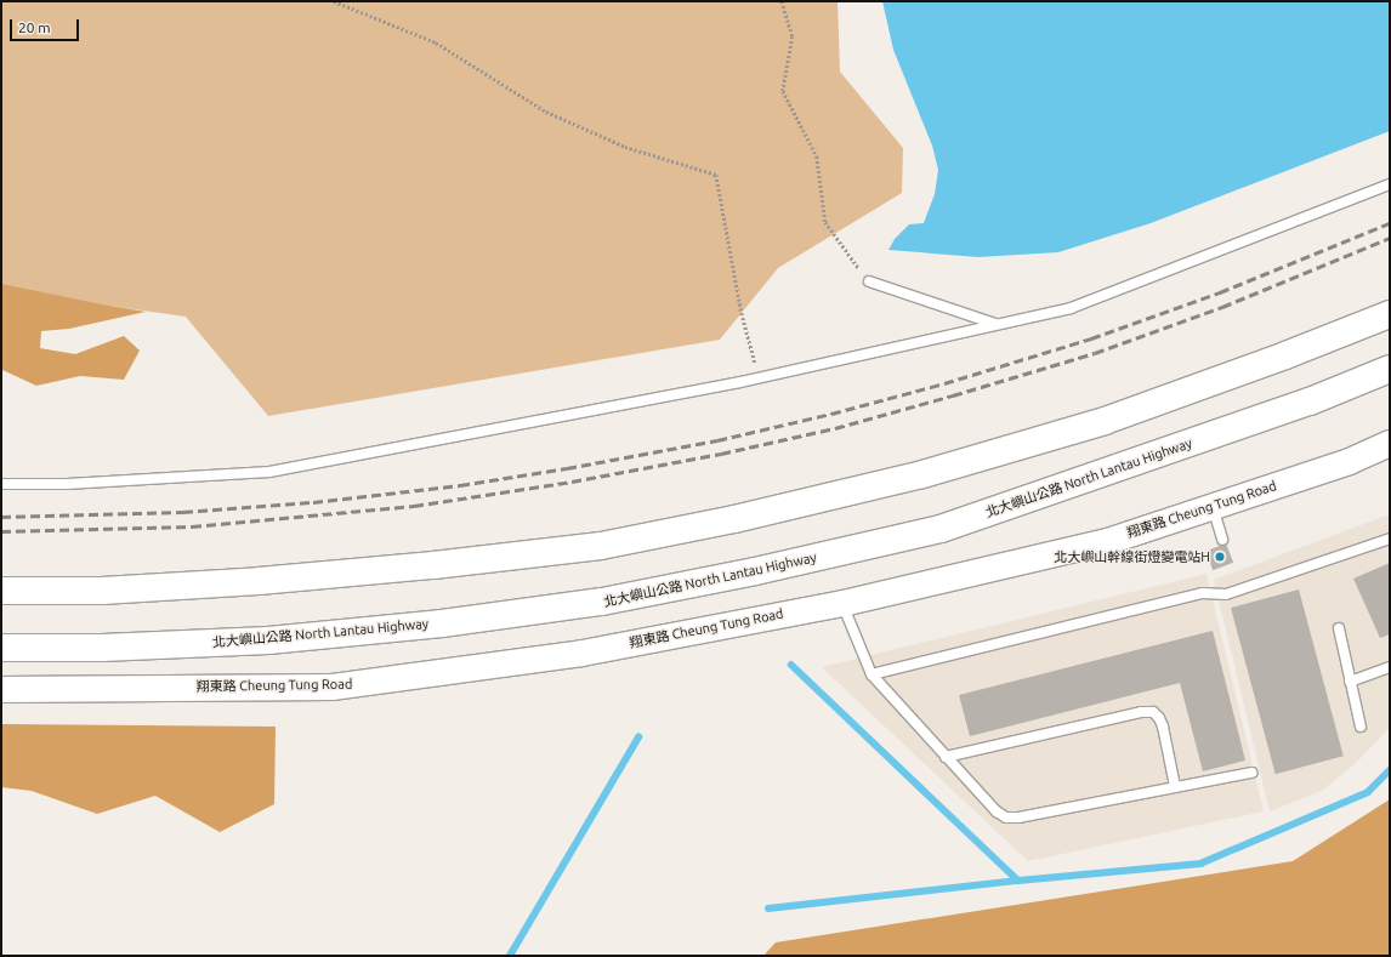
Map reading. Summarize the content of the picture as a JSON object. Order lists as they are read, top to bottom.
{
  "streets": {
    "highway": ["北大嶼山公路 North Lantau Highway"],
    "main road": ["翔東路 Cheung Tung Road"]
  },
  "places": ["北大嶼山幹線街燈變電站H"],
  "scale_bar": "20 m"
}
